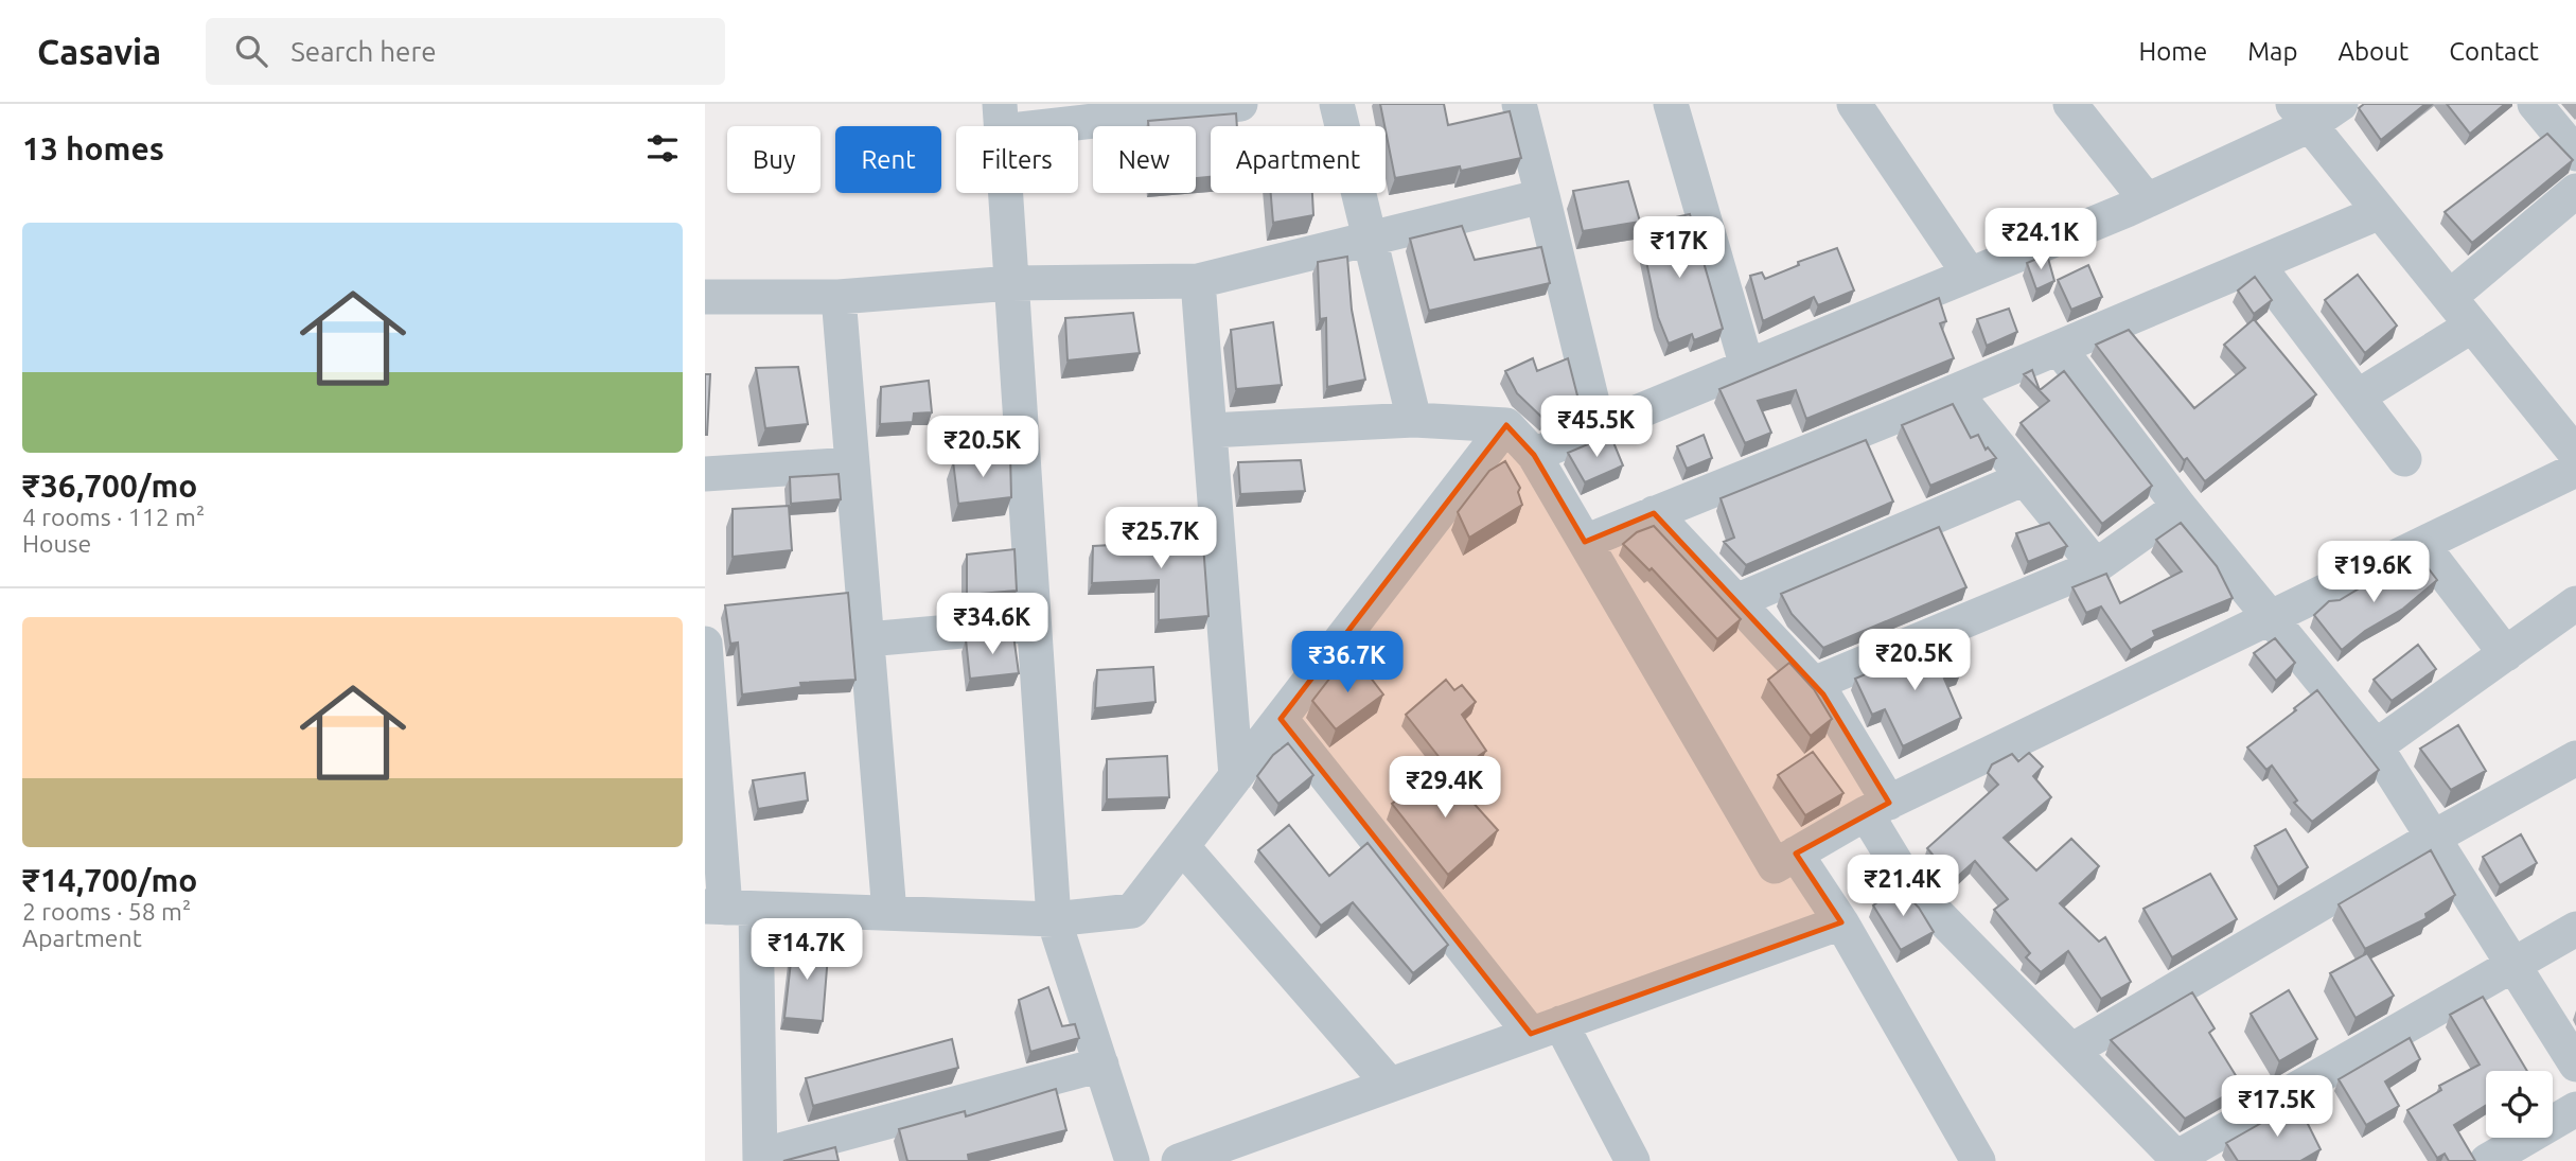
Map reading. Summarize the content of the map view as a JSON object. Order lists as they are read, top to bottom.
{
  "page": {
    "header": "Casavia",
    "search": "Search here",
    "nav": [
      "Home",
      "Map",
      "About",
      "Contact"
    ],
    "heading": "13 homes",
    "chip": [
      "Buy",
      "Rent",
      "Filters",
      "New",
      "Apartment"
    ],
    "list": [
      {
        "name": "₹36,700/mo",
        "note": "4 rooms · 112 m² · House"
      },
      {
        "name": "₹14,700/mo",
        "note": "2 rooms · 58 m² · Apartment"
      }
    ],
    "price": [
      "₹24.1K",
      "₹17K",
      "₹45.5K",
      "₹20.5K",
      "₹25.7K",
      "₹19.6K",
      "₹34.6K",
      "₹20.5K",
      "₹36.7K",
      "₹29.4K",
      "₹21.4K",
      "₹14.7K",
      "₹17.5K"
    ]
  }
}
